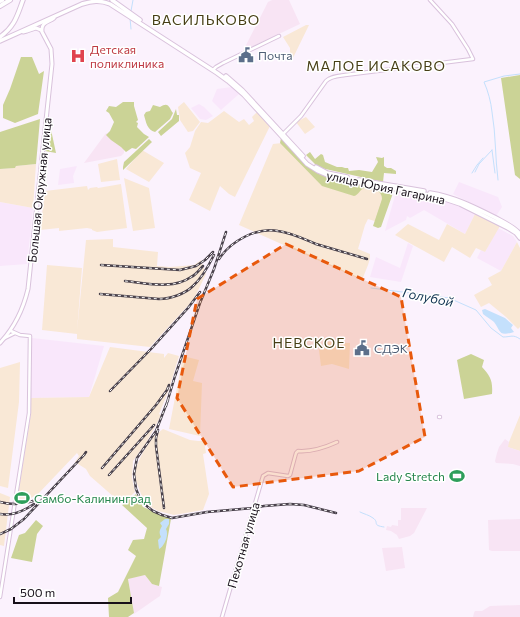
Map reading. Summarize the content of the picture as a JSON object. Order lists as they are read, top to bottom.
{
  "streets": {
    "main road": ["улица Юрия Гагарина", "Большая Окружная улица"],
    "street": ["Пехотная улица"]
  },
  "districts": ["ВАСИЛЬКОВО", "МАЛОЕ ИСАКОВО", "НЕВСКОЕ"],
  "water": ["Голубой"],
  "places": {
    "public building": ["Почта", "СДЭК"],
    "hospital": ["Детская поликлиника"],
    "sports": ["Lady Stretch", "Самбо-Калининград"]
  },
  "scale_bar": "500 m"
}
